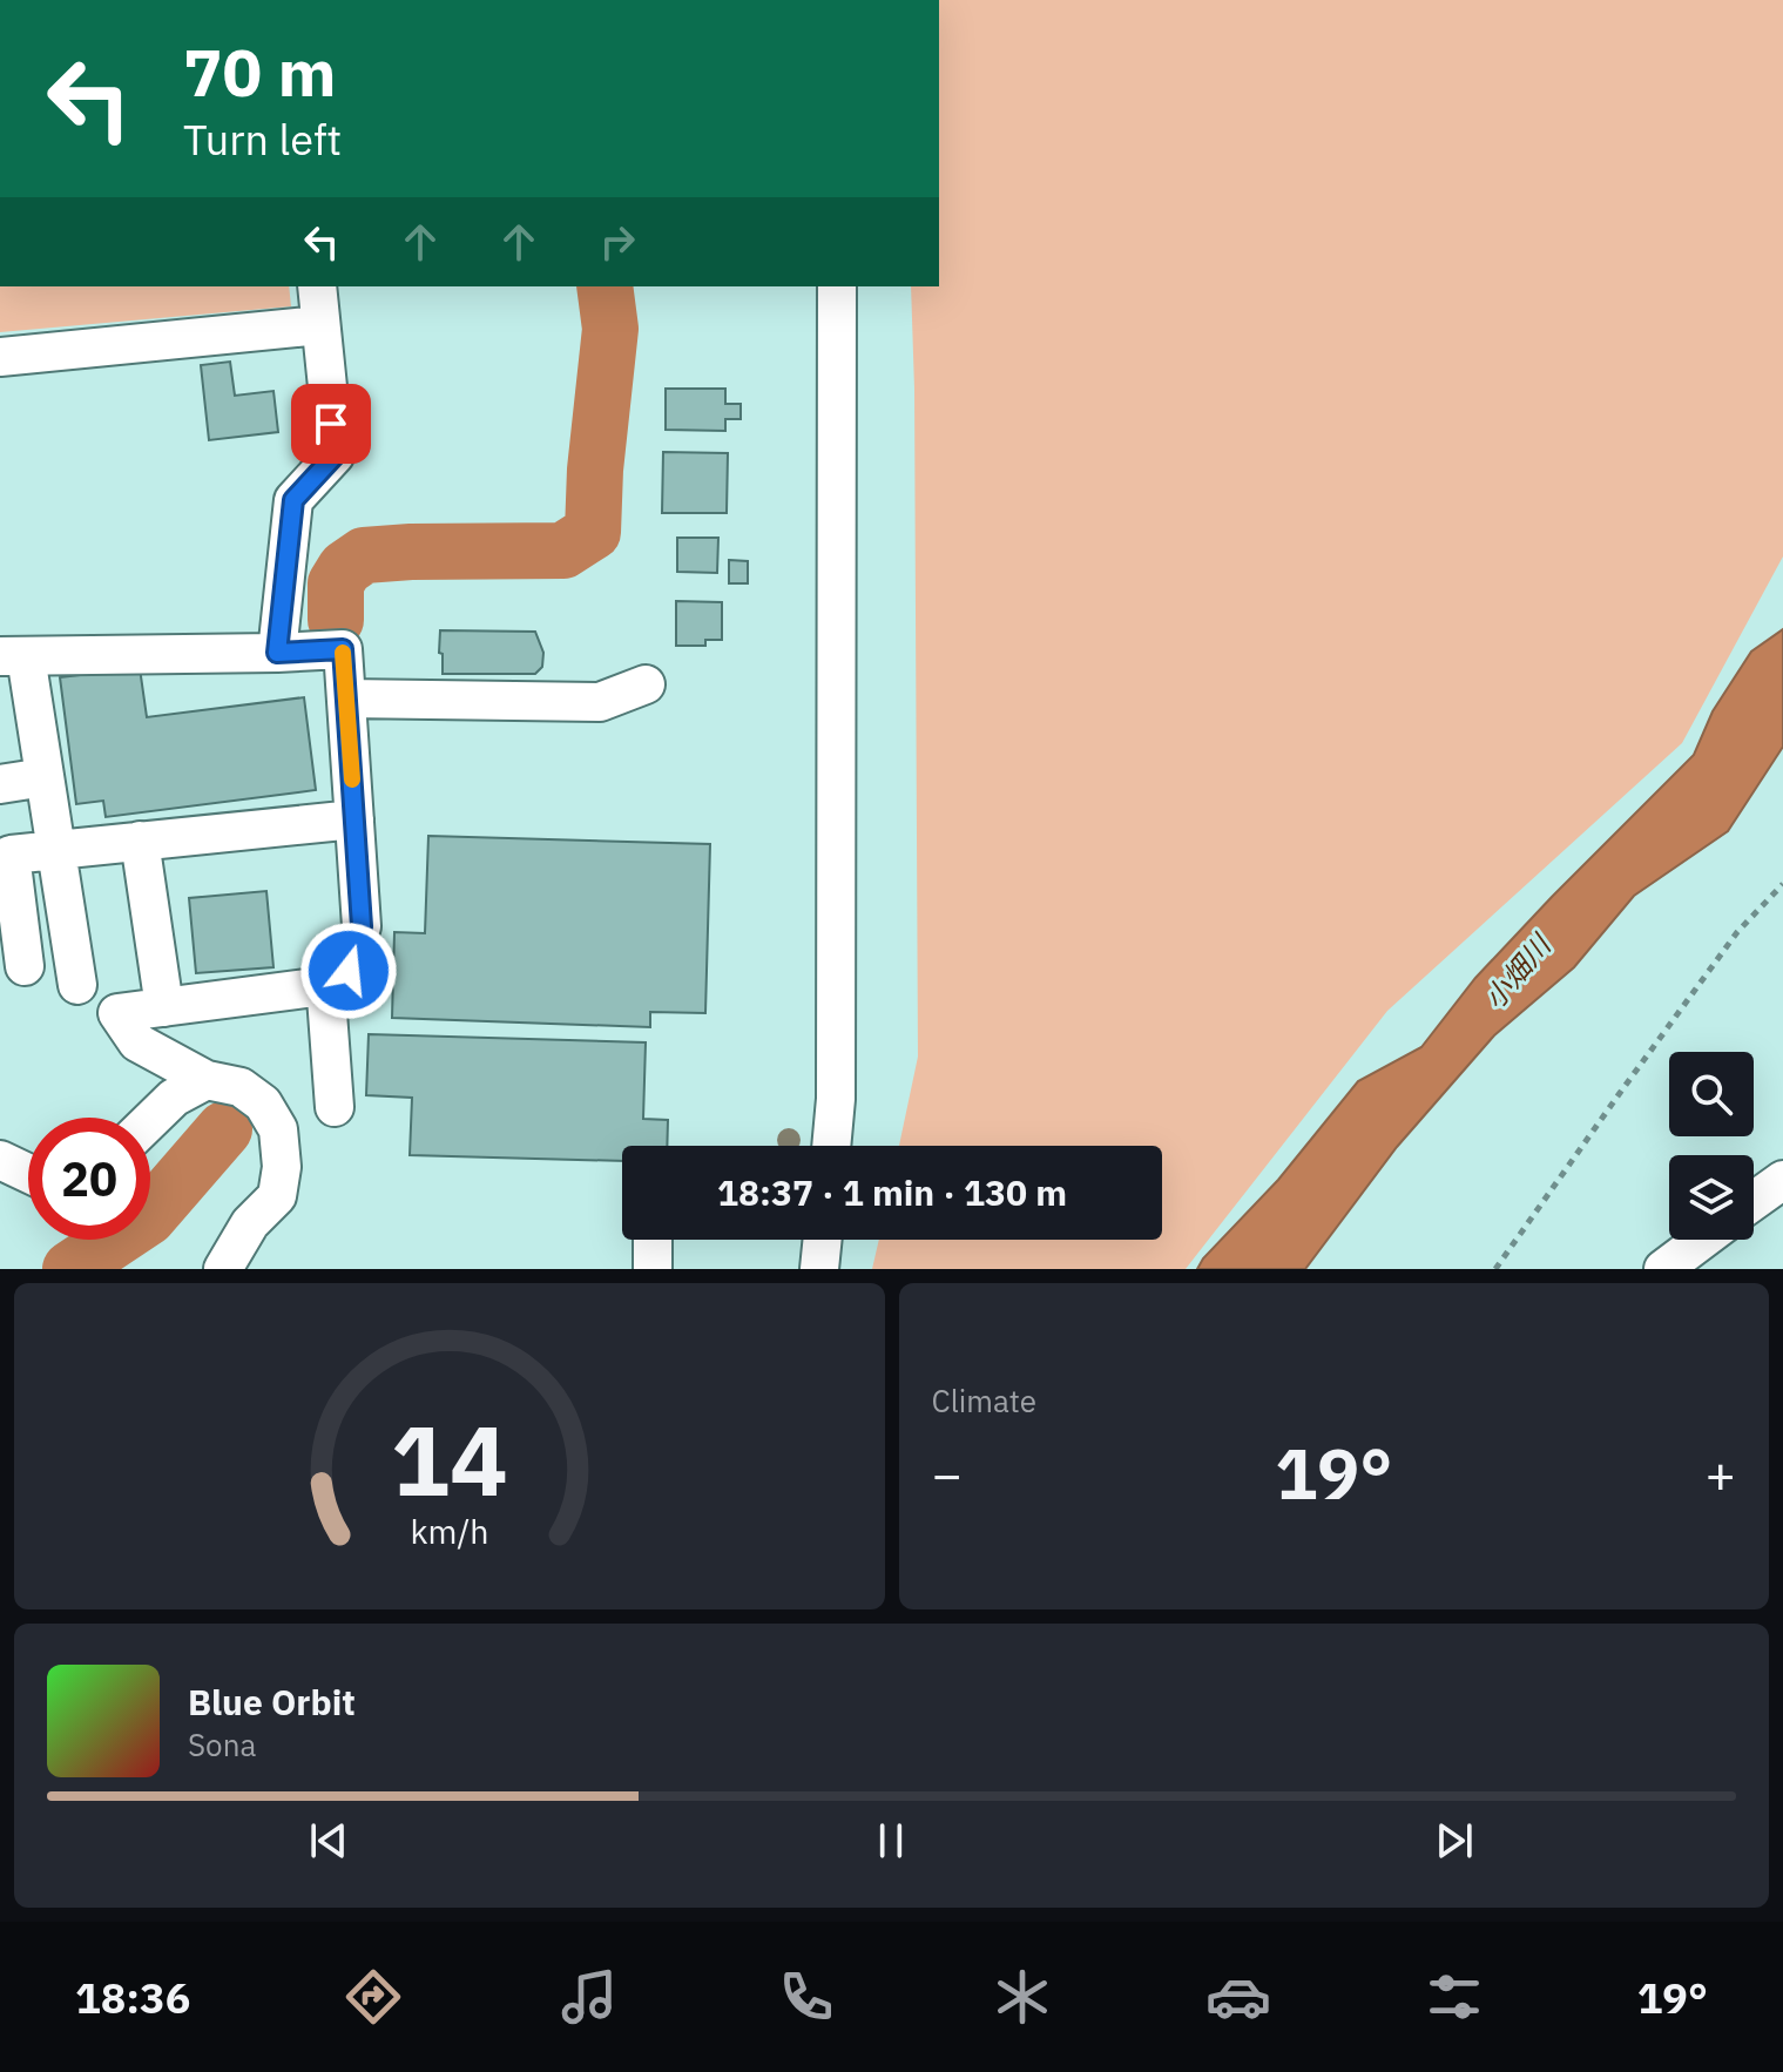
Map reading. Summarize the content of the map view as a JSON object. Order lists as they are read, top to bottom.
{
  "water": ["小畑川"],
  "page": {
    "turn": ["70 m", "Turn left"],
    "limit": "20",
    "trip": "18:37 · 1 min · 130 m",
    "tile": "Climate",
    "heat": ["−", "19°", "+"],
    "song": ["Blue Orbit", "Sona"],
    "tabs": ["18:36", "19°"],
    "gauge": ["14", "km/h"]
  }
}
